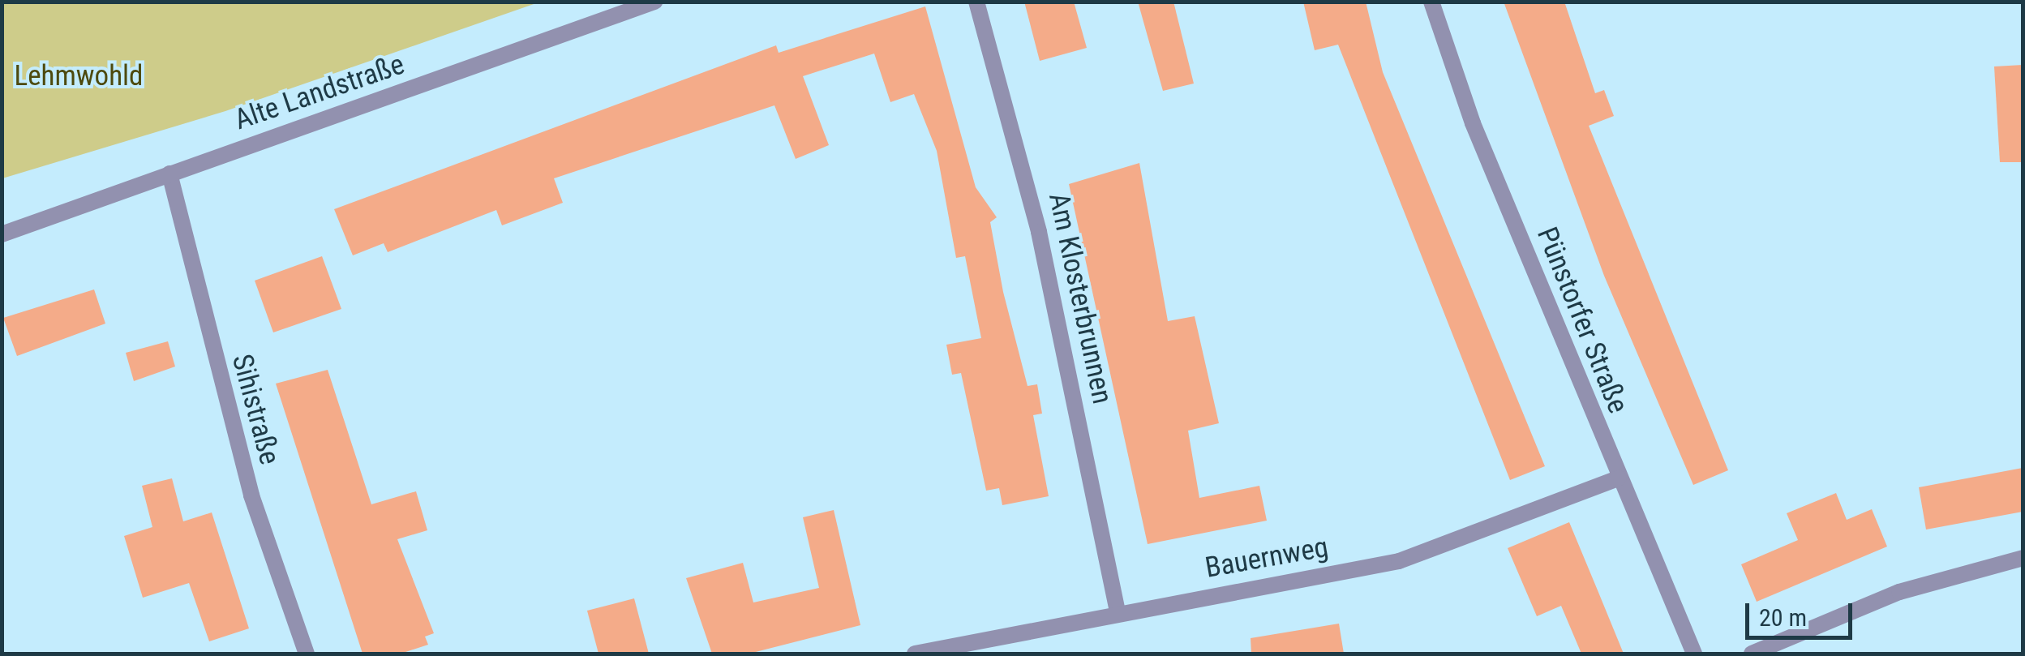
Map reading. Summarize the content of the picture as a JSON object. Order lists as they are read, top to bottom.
{
  "streets": {
    "street": [
      "Alte Landstraße",
      "Am Klosterbrunnen",
      "Pünstorfer Straße",
      "Sihistraße",
      "Bauernweg"
    ]
  },
  "crossings": [
    ["Alte Landstraße", "Sihistraße"],
    ["Am Klosterbrunnen", "Bauernweg"],
    ["Pünstorfer Straße", "Bauernweg"]
  ],
  "parks": ["Lehmwohld"],
  "scale_bar": "20 m"
}
